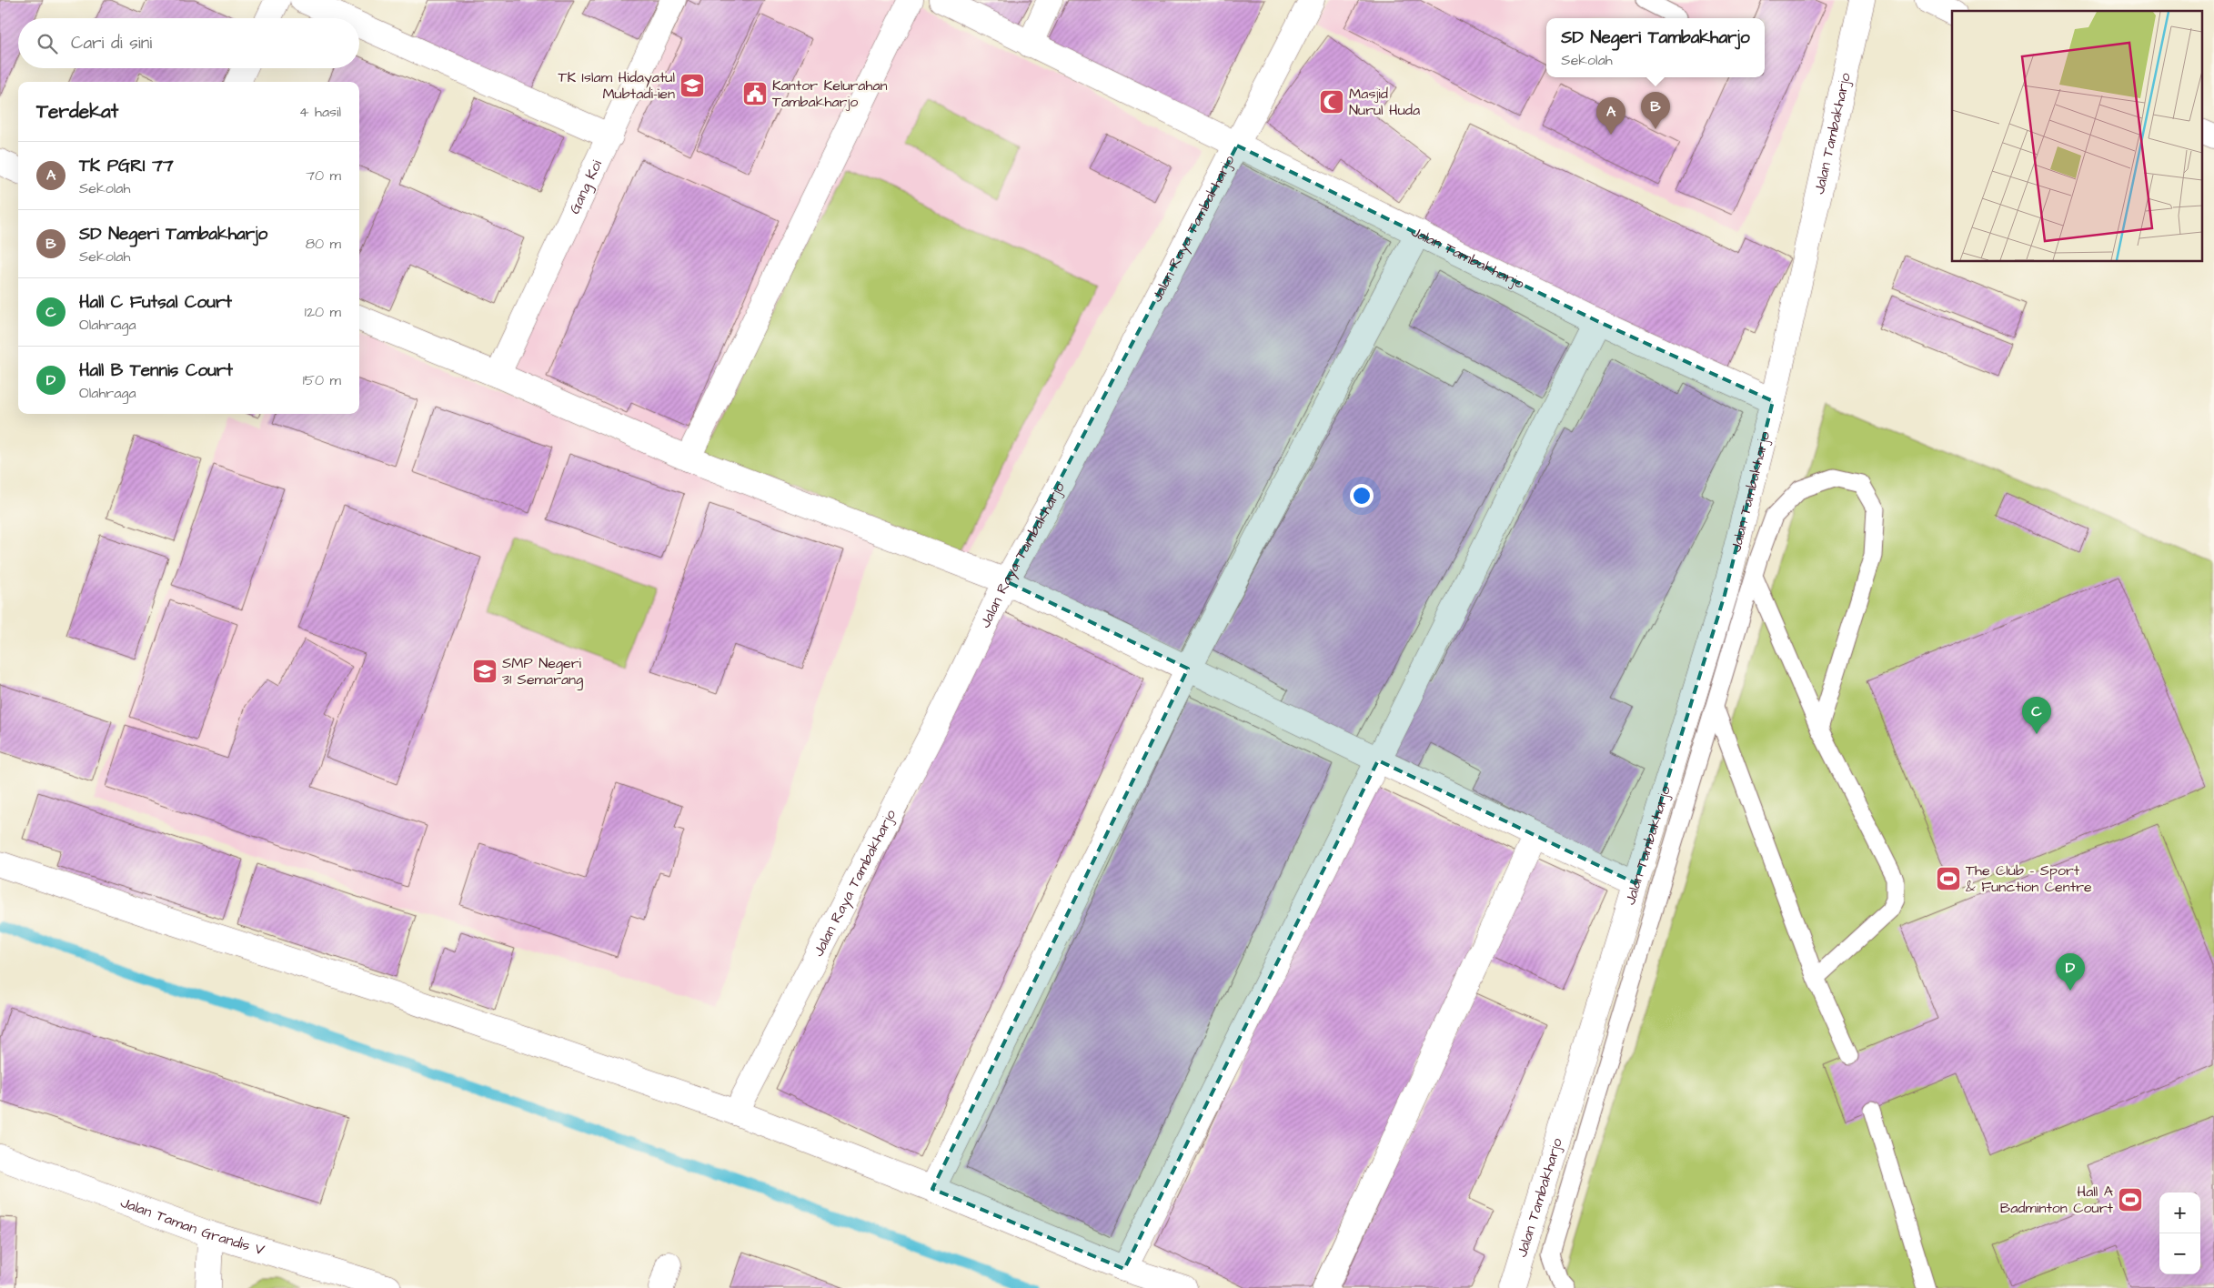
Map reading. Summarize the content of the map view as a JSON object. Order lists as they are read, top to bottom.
{
  "streets": {
    "street": [
      "Jalan Tambakharjo",
      "Gang Koi",
      "Jalan Raya Tambakharjo",
      "Jalan Taman Grandis V"
    ]
  },
  "crossings": [
    ["Jalan Tambakharjo", "Jalan Raya Tambakharjo"]
  ],
  "places": {
    "school or university": ["TK Islam Hidayatul Mubtadi-ien", "SMP Negeri 31 Semarang"],
    "public building": ["Kantor Kelurahan Tambakharjo"],
    "mosque": ["Masjid Nurul Huda"],
    "sports": ["The Club - Sport & Function Centre", "Hall A Badminton Court"]
  },
  "page": {
    "popup": ["SD Negeri Tambakharjo", "Sekolah"],
    "search": "Cari di sini",
    "heading": ["Terdekat", "4 hasil"],
    "pins": [
      "B",
      "A",
      "C",
      "D"
    ],
    "list": [
      {
        "mark": "A",
        "name": "TK PGRI 77",
        "note": "Sekolah",
        "value": "70 m"
      },
      {
        "mark": "B",
        "name": "SD Negeri Tambakharjo",
        "note": "Sekolah",
        "value": "80 m"
      },
      {
        "mark": "C",
        "name": "Hall C Futsal Court",
        "note": "Olahraga",
        "value": "120 m"
      },
      {
        "mark": "D",
        "name": "Hall B Tennis Court",
        "note": "Olahraga",
        "value": "150 m"
      }
    ],
    "map_buttons": ["+", "−"]
  }
}
